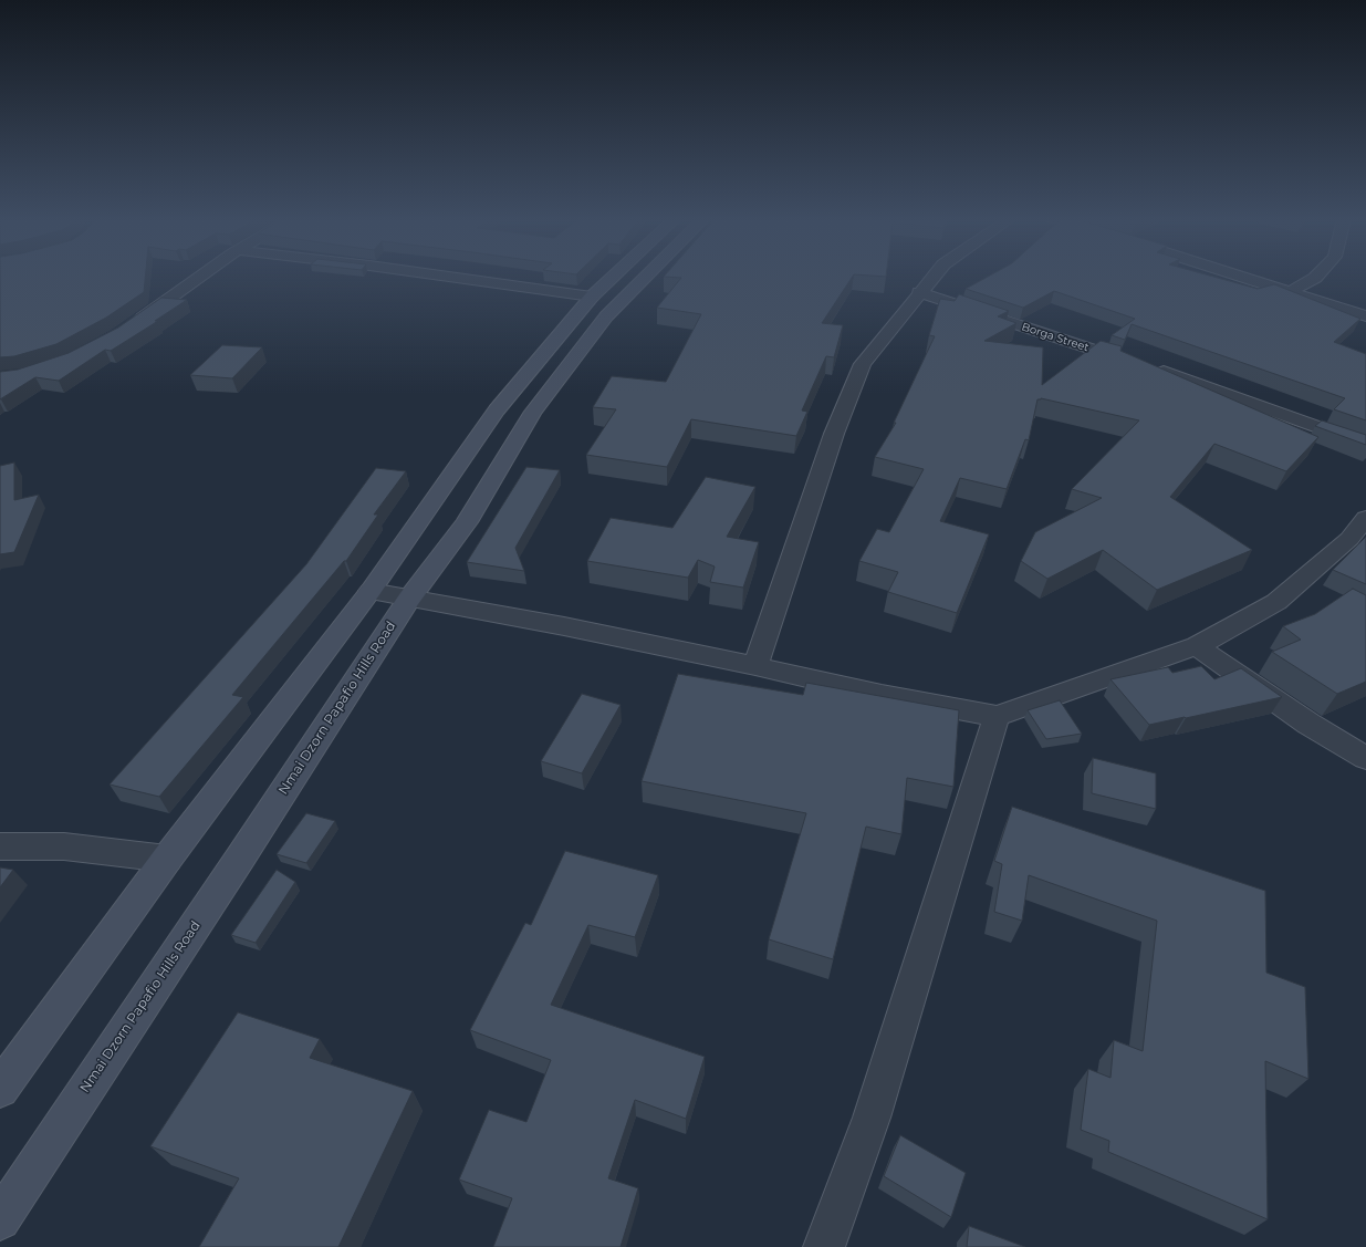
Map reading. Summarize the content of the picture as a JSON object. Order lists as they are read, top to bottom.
{
  "streets": {
    "street": ["Borga Street", "Nmai Dzorn Papafio Hills Road"]
  }
}
